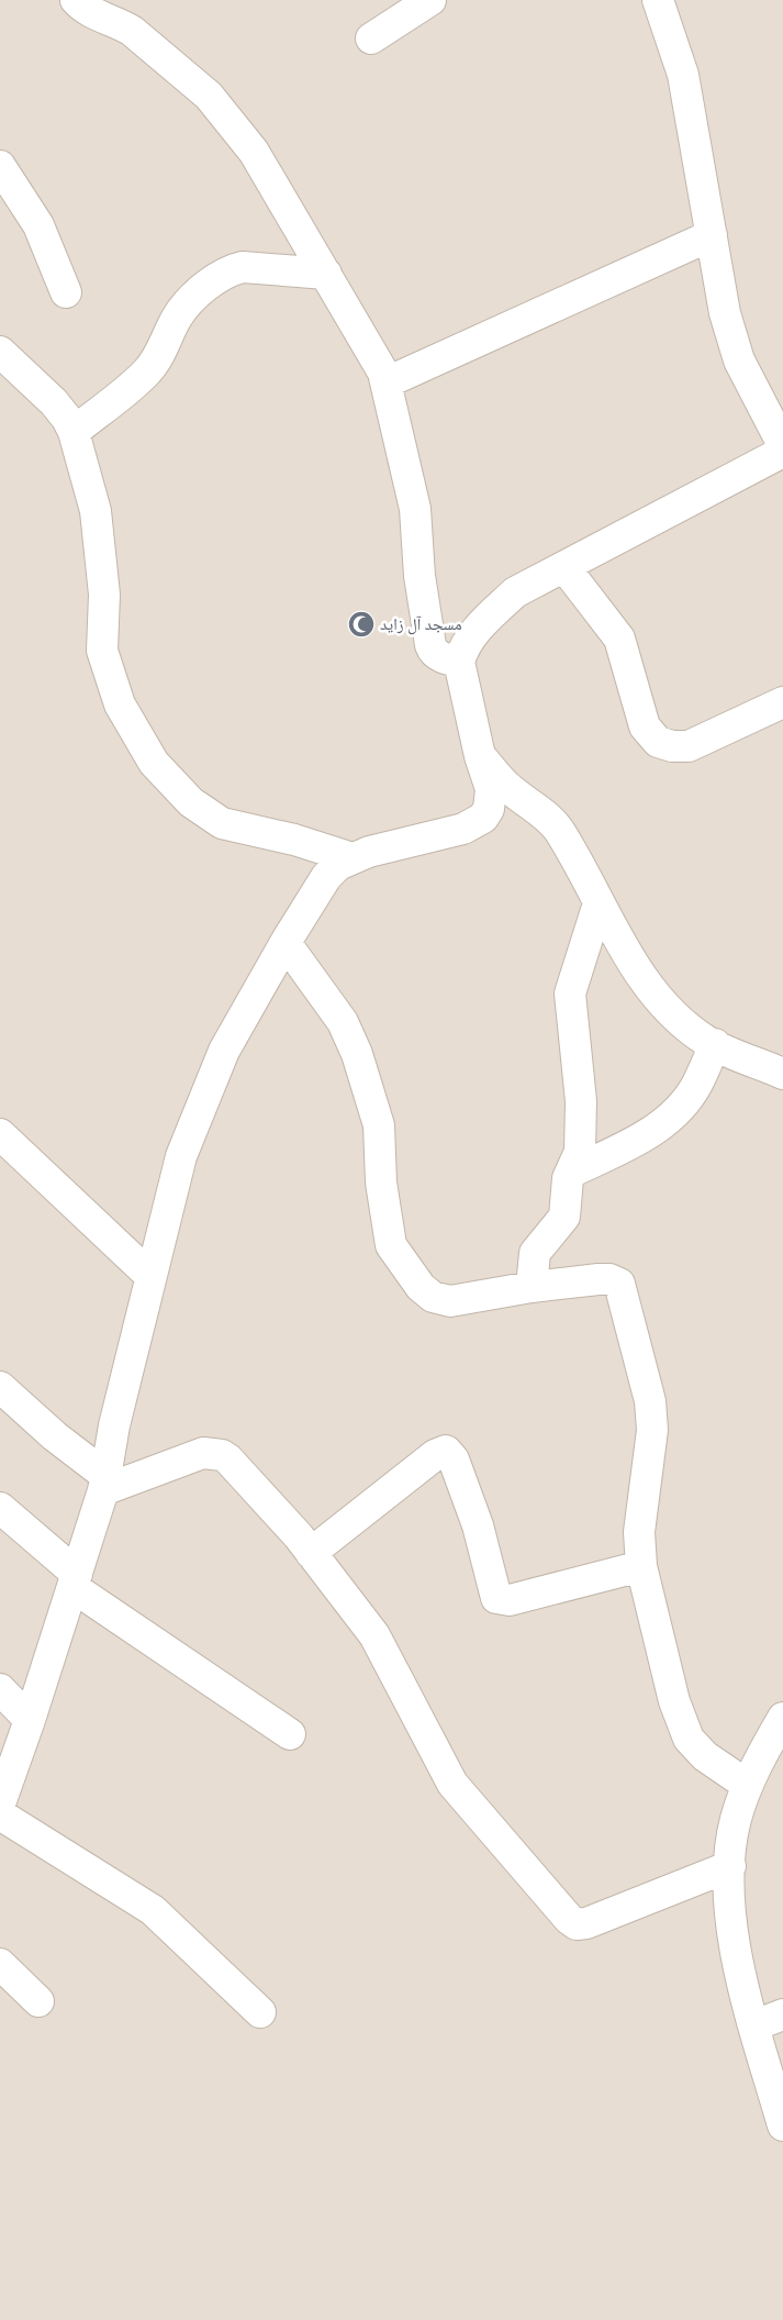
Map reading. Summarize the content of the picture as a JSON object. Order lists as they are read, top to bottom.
{
  "places": {
    "mosque": ["مسجد آل زايد"]
  }
}
